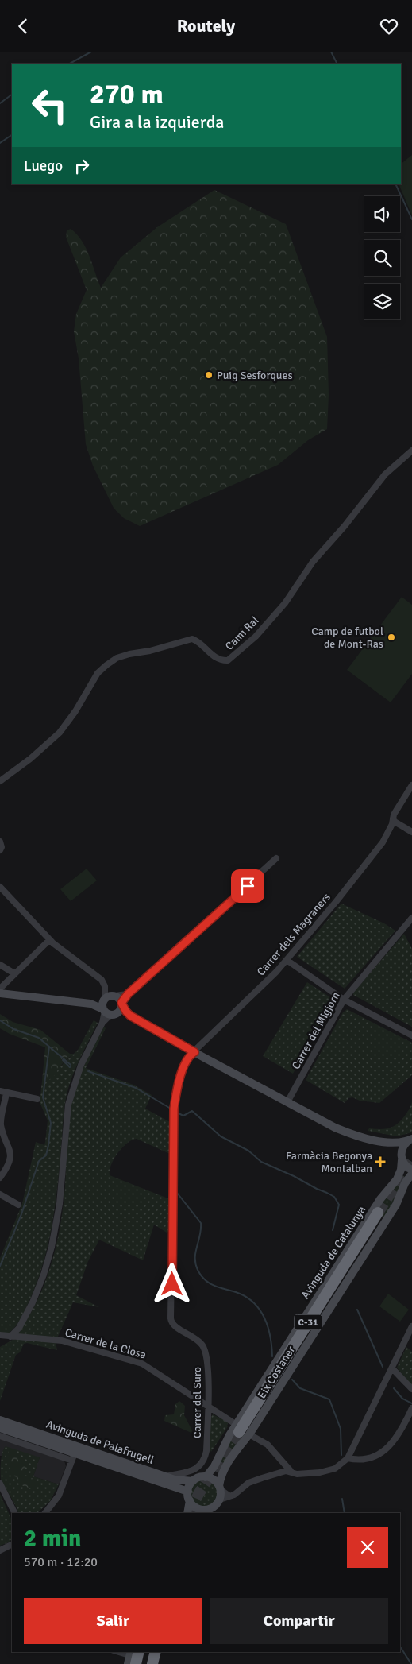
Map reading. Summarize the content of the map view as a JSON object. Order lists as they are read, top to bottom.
{
  "streets": {
    "highway": ["C-31", "Eix Costaner"],
    "main road": ["Avinguda de Catalunya", "Avinguda de Palafrugell"],
    "street": [
      "Camí Ral",
      "Carrer dels Magraners",
      "Carrer del Migjorn",
      "Carrer de la Closa",
      "Carrer del Suro"
    ]
  },
  "crossings": [
    ["Carrer dels Magraners", "Carrer del Suro"],
    ["Avinguda de Catalunya", "Carrer de la Closa"],
    ["Avinguda de Catalunya", "Eix Costaner"],
    ["Avinguda de Catalunya", "Avinguda de Palafrugell"],
    ["Carrer de la Closa", "Eix Costaner"],
    ["Carrer de la Closa", "Carrer del Suro"],
    ["Carrer del Suro", "Avinguda de Palafrugell"]
  ],
  "places": {
    "other": ["Puig Sesforques", "Camp de futbol de Mont-Ras"],
    "health": ["Farmàcia Begonya Montalban"]
  },
  "page": {
    "header": "Routely",
    "turn": ["270 m", "Gira a la izquierda"],
    "then": "Luego",
    "heading": ["2 min", "570 m · 12:20"],
    "buttons": ["Salir", "Compartir"]
  }
}
